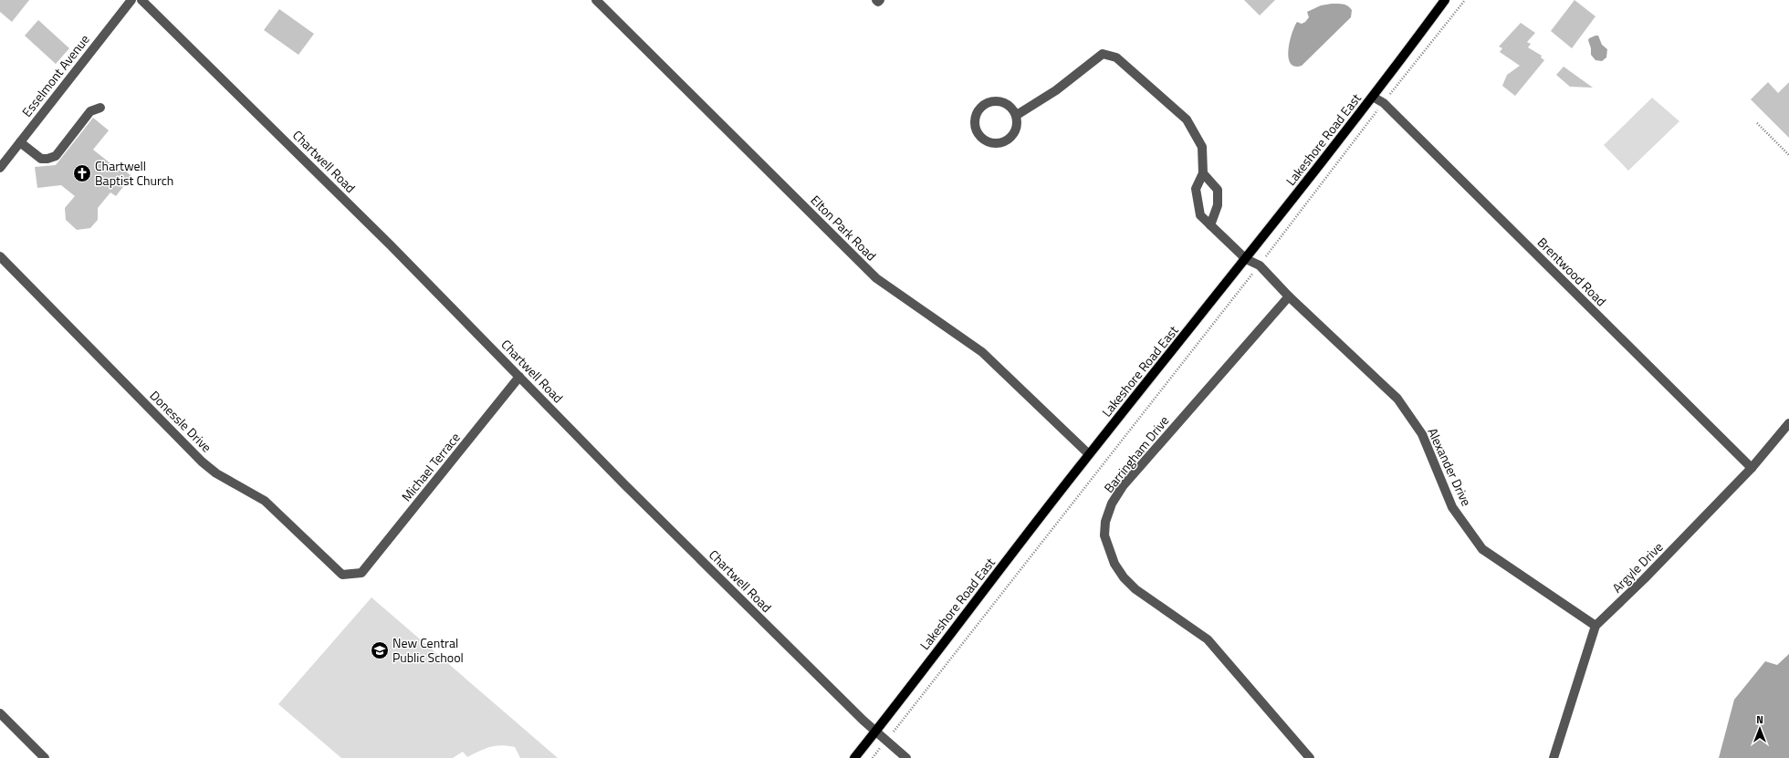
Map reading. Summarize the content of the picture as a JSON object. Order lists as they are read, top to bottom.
{
  "streets": {
    "main road": ["Lakeshore Road East"],
    "street": [
      "Esselmont Avenue",
      "Chartwell Road",
      "Elton Park Road",
      "Brentwood Road",
      "Donessle Drive",
      "Barringham Drive",
      "Michael Terrace",
      "Alexander Drive",
      "Argyle Drive"
    ]
  },
  "crossings": [
    ["Lakeshore Road East", "Chartwell Road"],
    ["Lakeshore Road East", "Elton Park Road"],
    ["Lakeshore Road East", "Brentwood Road"],
    ["Lakeshore Road East", "Alexander Drive"],
    ["Chartwell Road", "Michael Terrace"],
    ["Brentwood Road", "Argyle Drive"],
    ["Donessle Drive", "Michael Terrace"],
    ["Barringham Drive", "Alexander Drive"],
    ["Alexander Drive", "Argyle Drive"]
  ],
  "places": {
    "church": ["Chartwell Baptist Church"],
    "school or university": ["New Central Public School"]
  },
  "north": "top"
}
